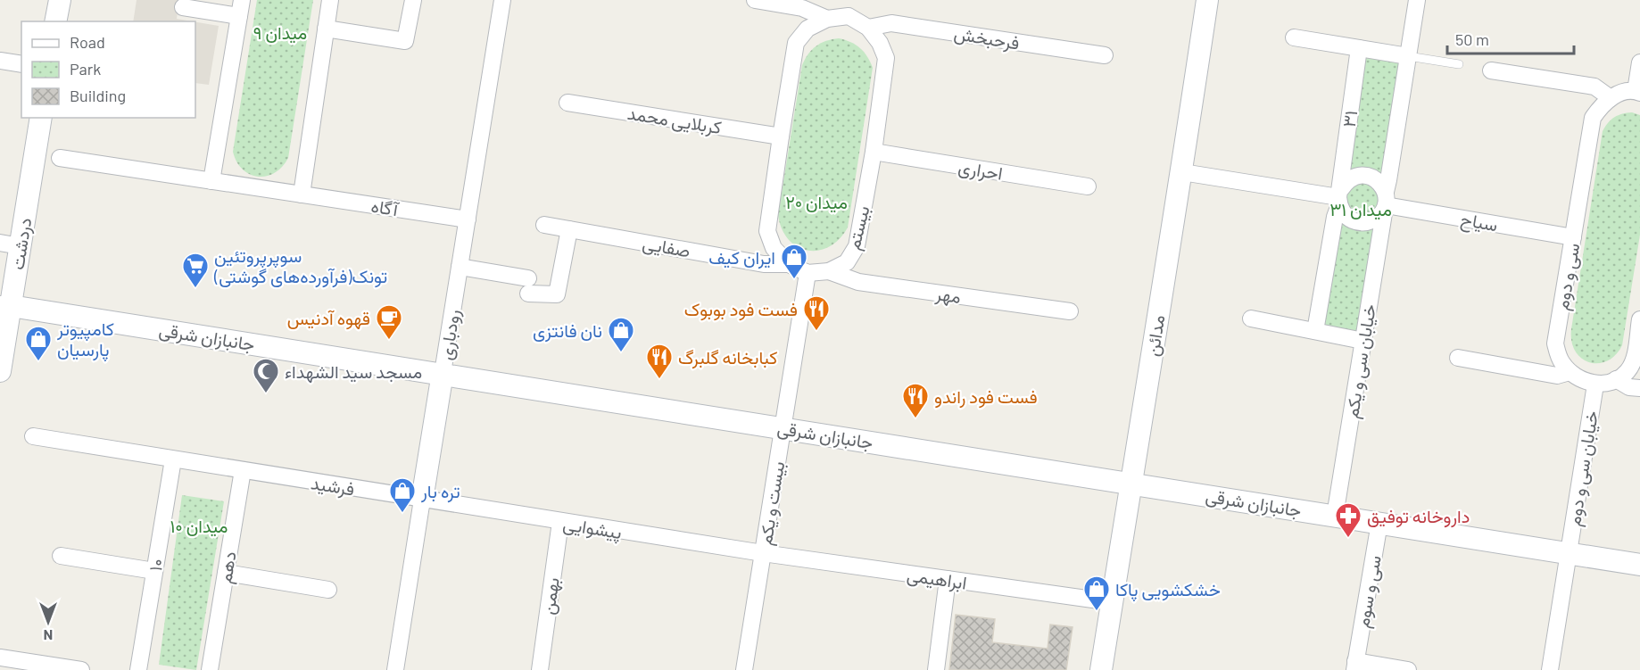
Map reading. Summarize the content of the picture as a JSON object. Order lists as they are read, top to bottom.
{
  "streets": {
    "main road": [
      "دردشت",
      "رودباری",
      "مدائن",
      "جانبازان شرقی"
    ],
    "street": [
      "فرحبخش",
      "۳۱",
      "کربلایی محمد",
      "احراری",
      "آگاه",
      "سیاح",
      "بیستم",
      "صفایی",
      "سی و دوم",
      "مهر",
      "خیابان سی و یکم",
      "خیابان سی و دوم",
      "فرشید",
      "بیست و یکم",
      "پیشوایی",
      "۱۰",
      "دهم",
      "ابراهیمی",
      "سی و سوم",
      "بهمن"
    ]
  },
  "crossings": [
    ["فرحبخش", "بیستم"],
    ["۳۱", "سیاح"],
    ["۳۱", "خیابان سی و یکم"],
    ["کربلایی محمد", "بیستم"],
    ["احراری", "بیستم"],
    ["آگاه", "رودباری"],
    ["سیاح", "سی و دوم"],
    ["سیاح", "خیابان سی و یکم"],
    ["بیستم", "صفایی"],
    ["بیستم", "مهر"],
    ["بیستم", "بیست و یکم"],
    ["دردشت", "جانبازان شرقی"],
    ["رودباری", "جانبازان شرقی"],
    ["رودباری", "فرشید"],
    ["رودباری", "پیشوایی"],
    ["مدائن", "جانبازان شرقی"],
    ["مدائن", "ابراهیمی"],
    ["جانبازان شرقی", "خیابان سی و یکم"],
    ["جانبازان شرقی", "خیابان سی و دوم"],
    ["جانبازان شرقی", "بیست و یکم"],
    ["جانبازان شرقی", "سی و سوم"],
    ["فرشید", "پیشوایی"],
    ["فرشید", "دهم"],
    ["بیست و یکم", "پیشوایی"],
    ["بیست و یکم", "ابراهیمی"],
    ["پیشوایی", "ابراهیمی"],
    ["پیشوایی", "بهمن"]
  ],
  "parks": [
    "میدان ۹",
    "میدان ۲۰",
    "میدان ۳۱",
    "میدان ۱۰"
  ],
  "places": {
    "shop": [
      "ایران کیف",
      "نان فانتزی",
      "کامپیوتر پارسیان",
      "تره بار",
      "خشکشویی پاکا"
    ],
    "supermarket": ["سوپرپروتئین تونک(فرآورده‌های گوشتی)"],
    "restaurant": ["فست فود بوبوک", "کبابخانه گلبرگ", "فست فود راندو"],
    "cafe": ["قهوه آدنیس"],
    "mosque": ["مسجد سید الشهداء"],
    "pharmacy": ["داروخانه توفیق"]
  },
  "legend": ["Road", "Park", "Building"],
  "scale_bar": "50 m",
  "north": "bottom"
}
